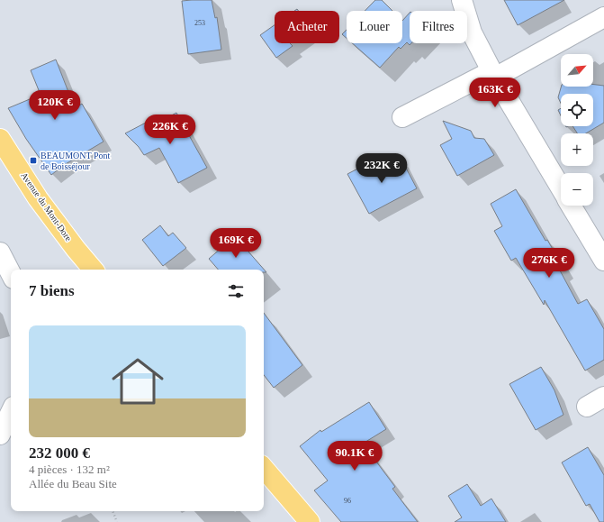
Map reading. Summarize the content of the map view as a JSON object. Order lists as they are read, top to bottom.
{
  "streets": {
    "main road": ["Avenue du Mont-Dore"]
  },
  "places": {
    "transit": ["BEAUMONT Pont de Boisséjour"]
  },
  "house_numbers": ["253", "96"],
  "north": "top right",
  "page": {
    "chip": ["Acheter", "Louer", "Filtres"],
    "map_buttons": ["+", "−"],
    "price": [
      "163K €",
      "120K €",
      "226K €",
      "232K €",
      "169K €",
      "276K €",
      "90.1K €"
    ],
    "heading": "7 biens",
    "list": [
      {
        "name": "232 000 €",
        "note": "4 pièces · 132 m² · Allée du Beau Site"
      }
    ]
  }
}
